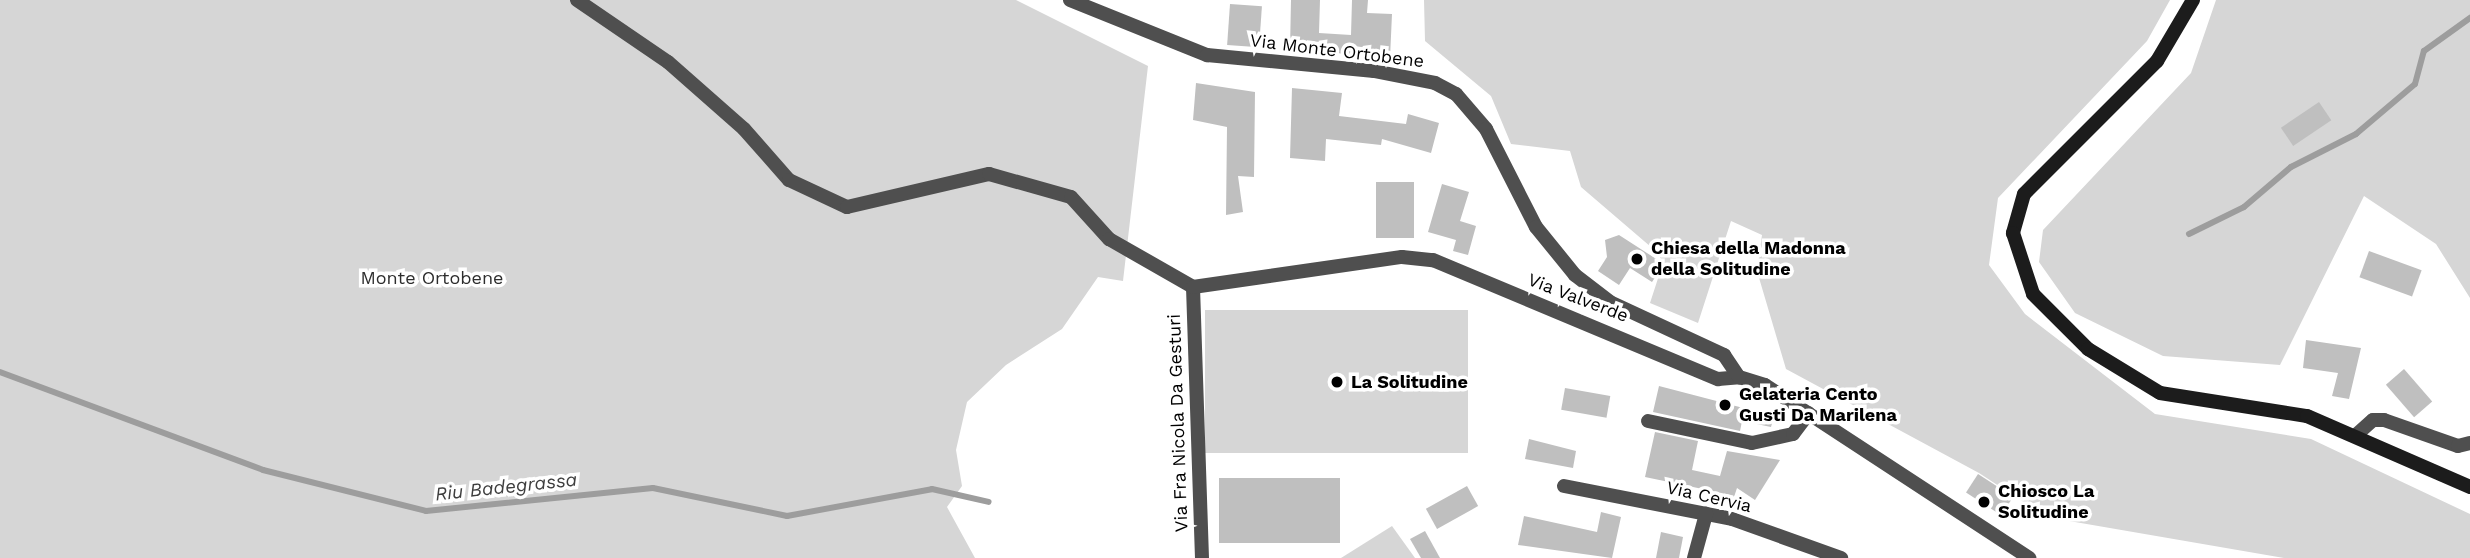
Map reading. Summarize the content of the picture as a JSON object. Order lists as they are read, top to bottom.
{
  "streets": {
    "street": [
      "Via Monte Ortobene",
      "Via Valverde",
      "Via Fra Nicola Da Gesturi",
      "Via Cervia"
    ]
  },
  "crossings": [
    ["Via Monte Ortobene", "Via Valverde"],
    ["Via Valverde", "Via Fra Nicola Da Gesturi"]
  ],
  "water": ["Riu Badegrassa"],
  "parks": ["Monte Ortobene"],
  "places": [
    "Chiesa della Madonna della Solitudine",
    "La Solitudine",
    "Gelateria Cento Gusti Da Marilena",
    "Chiosco La Solitudine"
  ]
}
